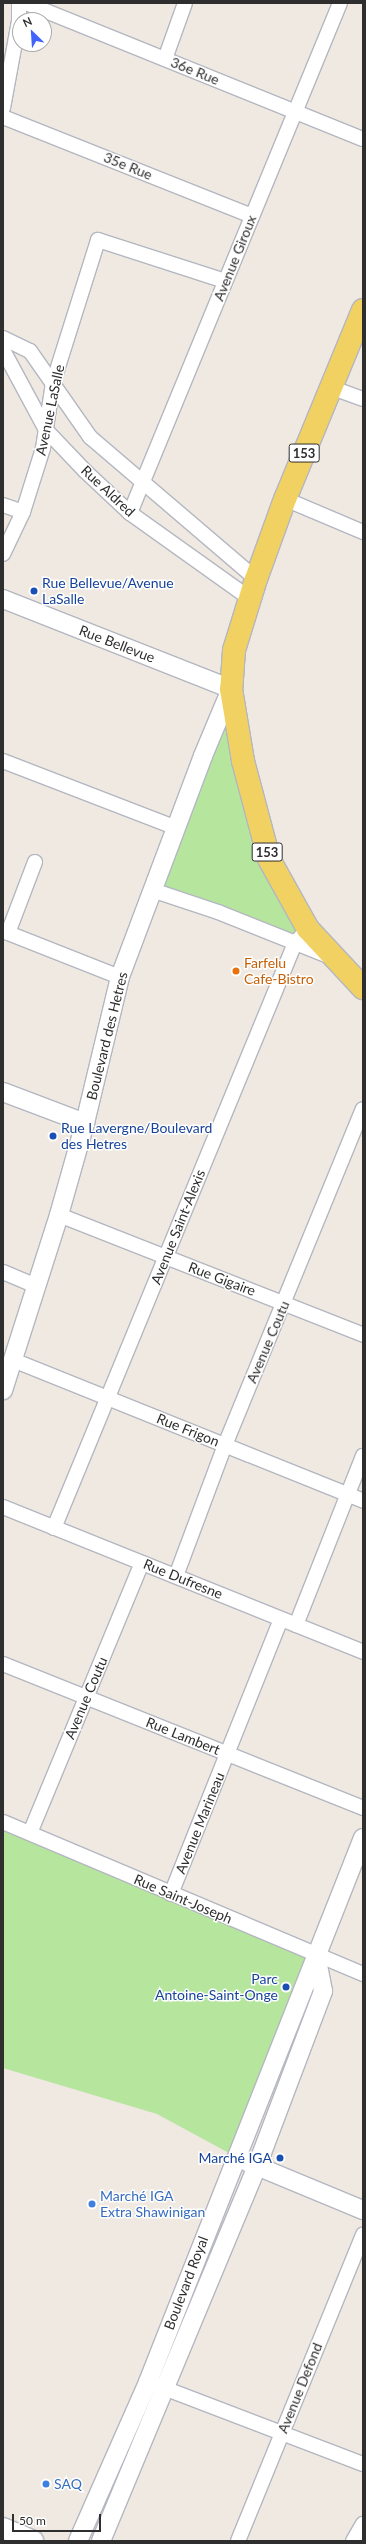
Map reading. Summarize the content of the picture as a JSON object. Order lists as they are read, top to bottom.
{
  "streets": {
    "main road": ["153"],
    "street": [
      "36e Rue",
      "35e Rue",
      "Avenue Giroux",
      "Avenue LaSalle",
      "Rue Aldred",
      "Rue Bellevue",
      "Boulevard des Hetres",
      "Avenue Saint-Alexis",
      "Rue Gigaire",
      "Avenue Coutu",
      "Rue Frigon",
      "Rue Dufresne",
      "Rue Lambert",
      "Avenue Marineau",
      "Rue Saint-Joseph",
      "Boulevard Royal",
      "Avenue Defond"
    ]
  },
  "crossings": [
    ["36e Rue", "Avenue Giroux"],
    ["35e Rue", "Avenue Giroux"],
    ["Avenue Giroux", "Avenue LaSalle"],
    ["Avenue Giroux", "Rue Aldred"],
    ["Avenue LaSalle", "Rue Aldred"],
    ["153", "Rue Aldred"],
    ["153", "Rue Bellevue"],
    ["153", "Boulevard des Hetres"],
    ["153", "Avenue Saint-Alexis"],
    ["Rue Bellevue", "Boulevard des Hetres"],
    ["Boulevard des Hetres", "Rue Gigaire"],
    ["Boulevard des Hetres", "Rue Frigon"],
    ["Avenue Saint-Alexis", "Rue Gigaire"],
    ["Avenue Saint-Alexis", "Rue Frigon"],
    ["Avenue Saint-Alexis", "Rue Dufresne"],
    ["Rue Gigaire", "Avenue Coutu"],
    ["Avenue Coutu", "Rue Frigon"],
    ["Avenue Coutu", "Rue Dufresne"],
    ["Avenue Coutu", "Rue Lambert"],
    ["Avenue Coutu", "Rue Saint-Joseph"],
    ["Rue Dufresne", "Avenue Marineau"],
    ["Rue Lambert", "Avenue Marineau"],
    ["Avenue Marineau", "Rue Saint-Joseph"],
    ["Rue Saint-Joseph", "Boulevard Royal"]
  ],
  "places": [
    "Rue Bellevue/Avenue LaSalle",
    "Farfelu Cafe-Bistro",
    "Rue Lavergne/Boulevard des Hetres",
    "Parc Antoine-Saint-Onge",
    "Marché IGA",
    "Marché IGA Extra Shawinigan",
    "SAQ"
  ],
  "scale_bar": "50 m",
  "north": "top left"
}
